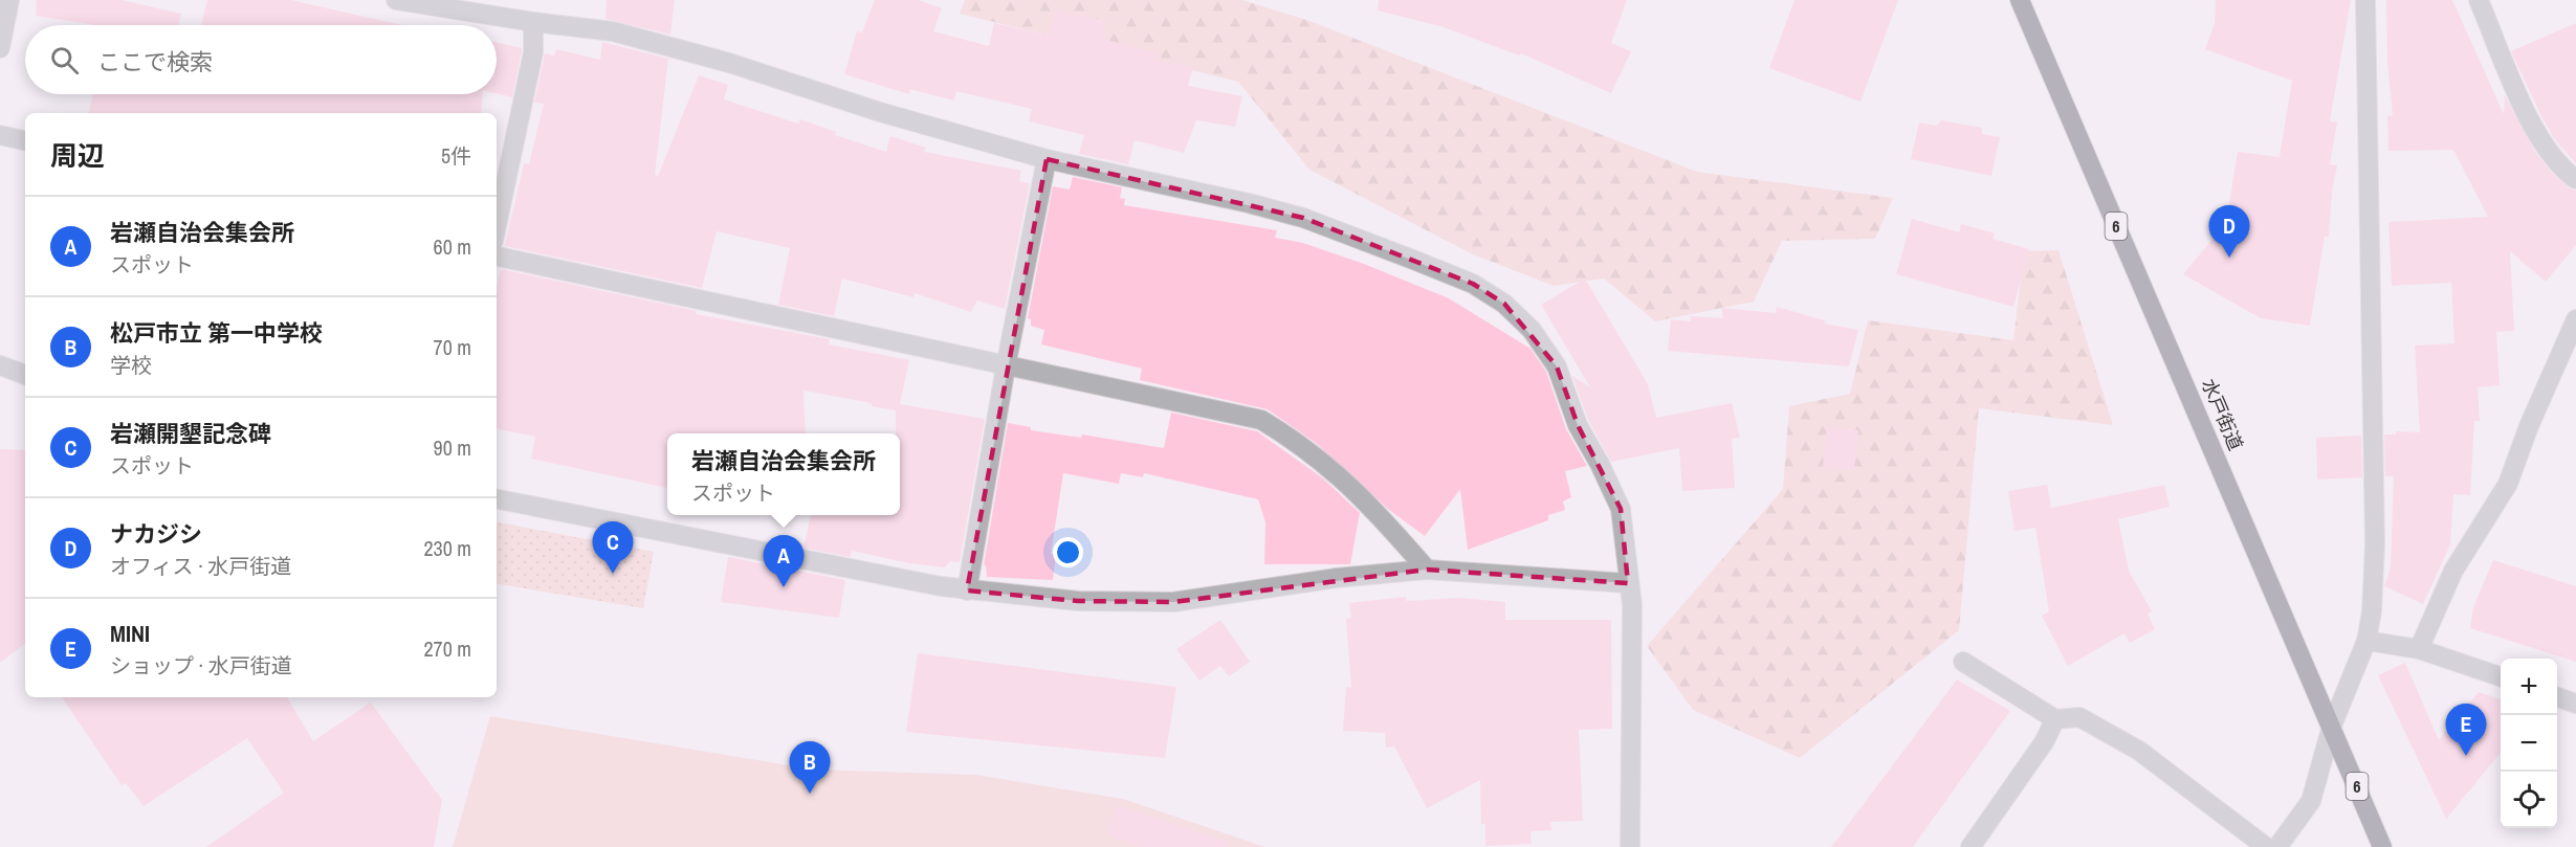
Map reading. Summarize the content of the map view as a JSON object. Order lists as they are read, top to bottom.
{
  "streets": {
    "highway": ["6", "水戸街道"]
  },
  "page": {
    "search": "ここで検索",
    "heading": ["周辺", "5件"],
    "list": [
      {
        "mark": "A",
        "name": "岩瀬自治会集会所",
        "note": "スポット",
        "value": "60 m"
      },
      {
        "mark": "B",
        "name": "松戸市立 第一中学校",
        "note": "学校",
        "value": "70 m"
      },
      {
        "mark": "C",
        "name": "岩瀬開墾記念碑",
        "note": "スポット",
        "value": "90 m"
      },
      {
        "mark": "D",
        "name": "ナカジシ",
        "note": "オフィス · 水戸街道",
        "value": "230 m"
      },
      {
        "mark": "E",
        "name": "MINI",
        "note": "ショップ · 水戸街道",
        "value": "270 m"
      }
    ],
    "pins": [
      "D",
      "C",
      "A",
      "E",
      "B"
    ],
    "popup": ["岩瀬自治会集会所", "スポット"],
    "map_buttons": ["+", "−"]
  }
}
